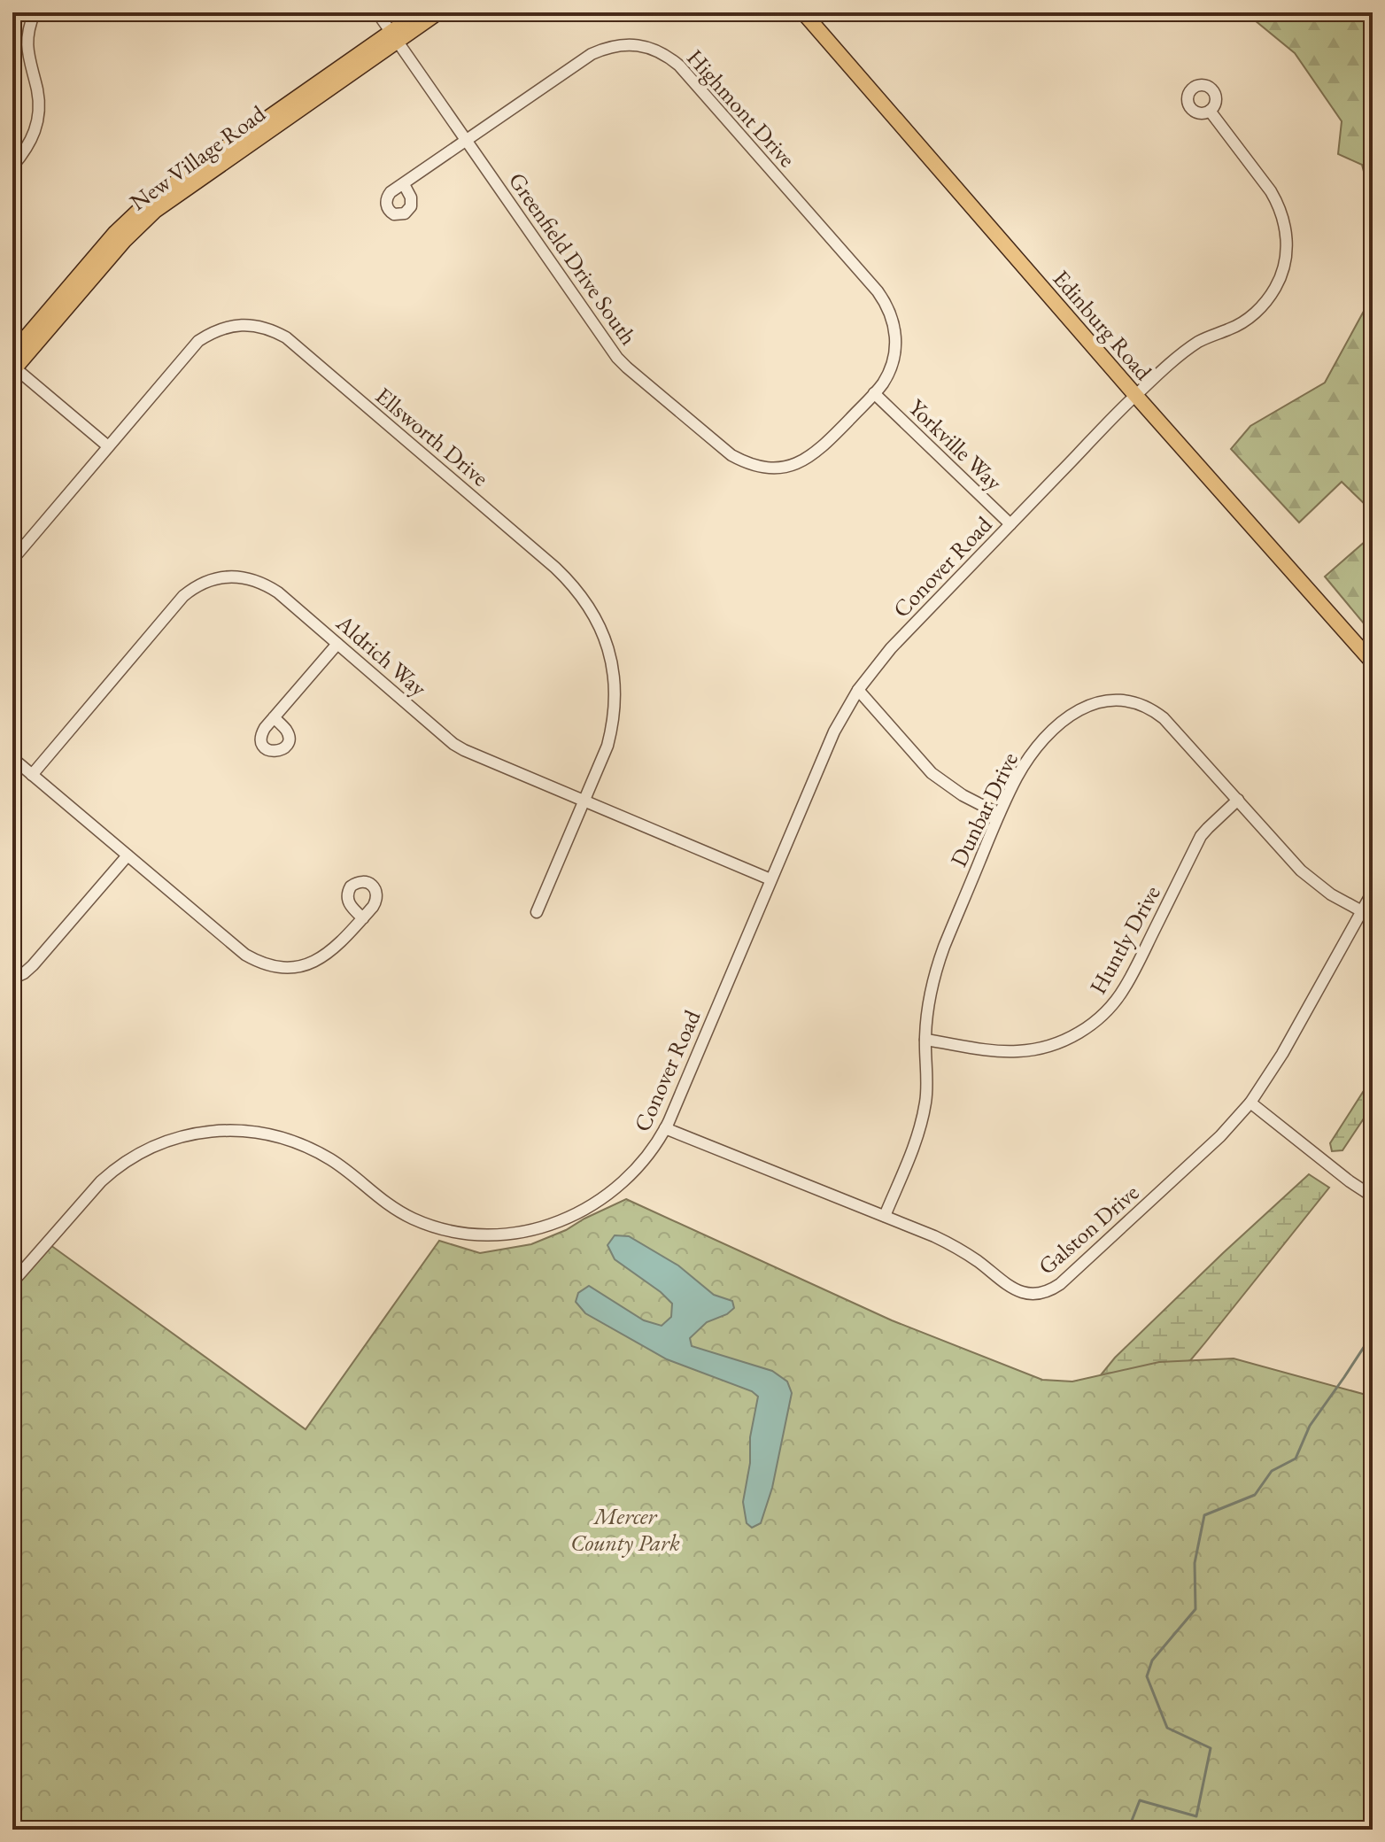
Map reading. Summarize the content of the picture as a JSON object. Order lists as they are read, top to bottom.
{
  "streets": {
    "main road": ["New Village Road", "Edinburg Road"],
    "street": [
      "Highmont Drive",
      "Greenfield Drive South",
      "Ellsworth Drive",
      "Yorkville Way",
      "Conover Road",
      "Aldrich Way",
      "Dunbar Drive",
      "Huntly Drive",
      "Galston Drive"
    ]
  },
  "crossings": [
    ["Highmont Drive", "Greenfield Drive South"],
    ["New Village Road", "Greenfield Drive South"],
    ["Greenfield Drive South", "Yorkville Way"],
    ["Edinburg Road", "Conover Road"],
    ["Ellsworth Drive", "Aldrich Way"],
    ["Yorkville Way", "Conover Road"],
    ["Conover Road", "Aldrich Way"],
    ["Conover Road", "Galston Drive"],
    ["Dunbar Drive", "Huntly Drive"],
    ["Dunbar Drive", "Galston Drive"]
  ],
  "parks": ["Mercer County Park"]
}
